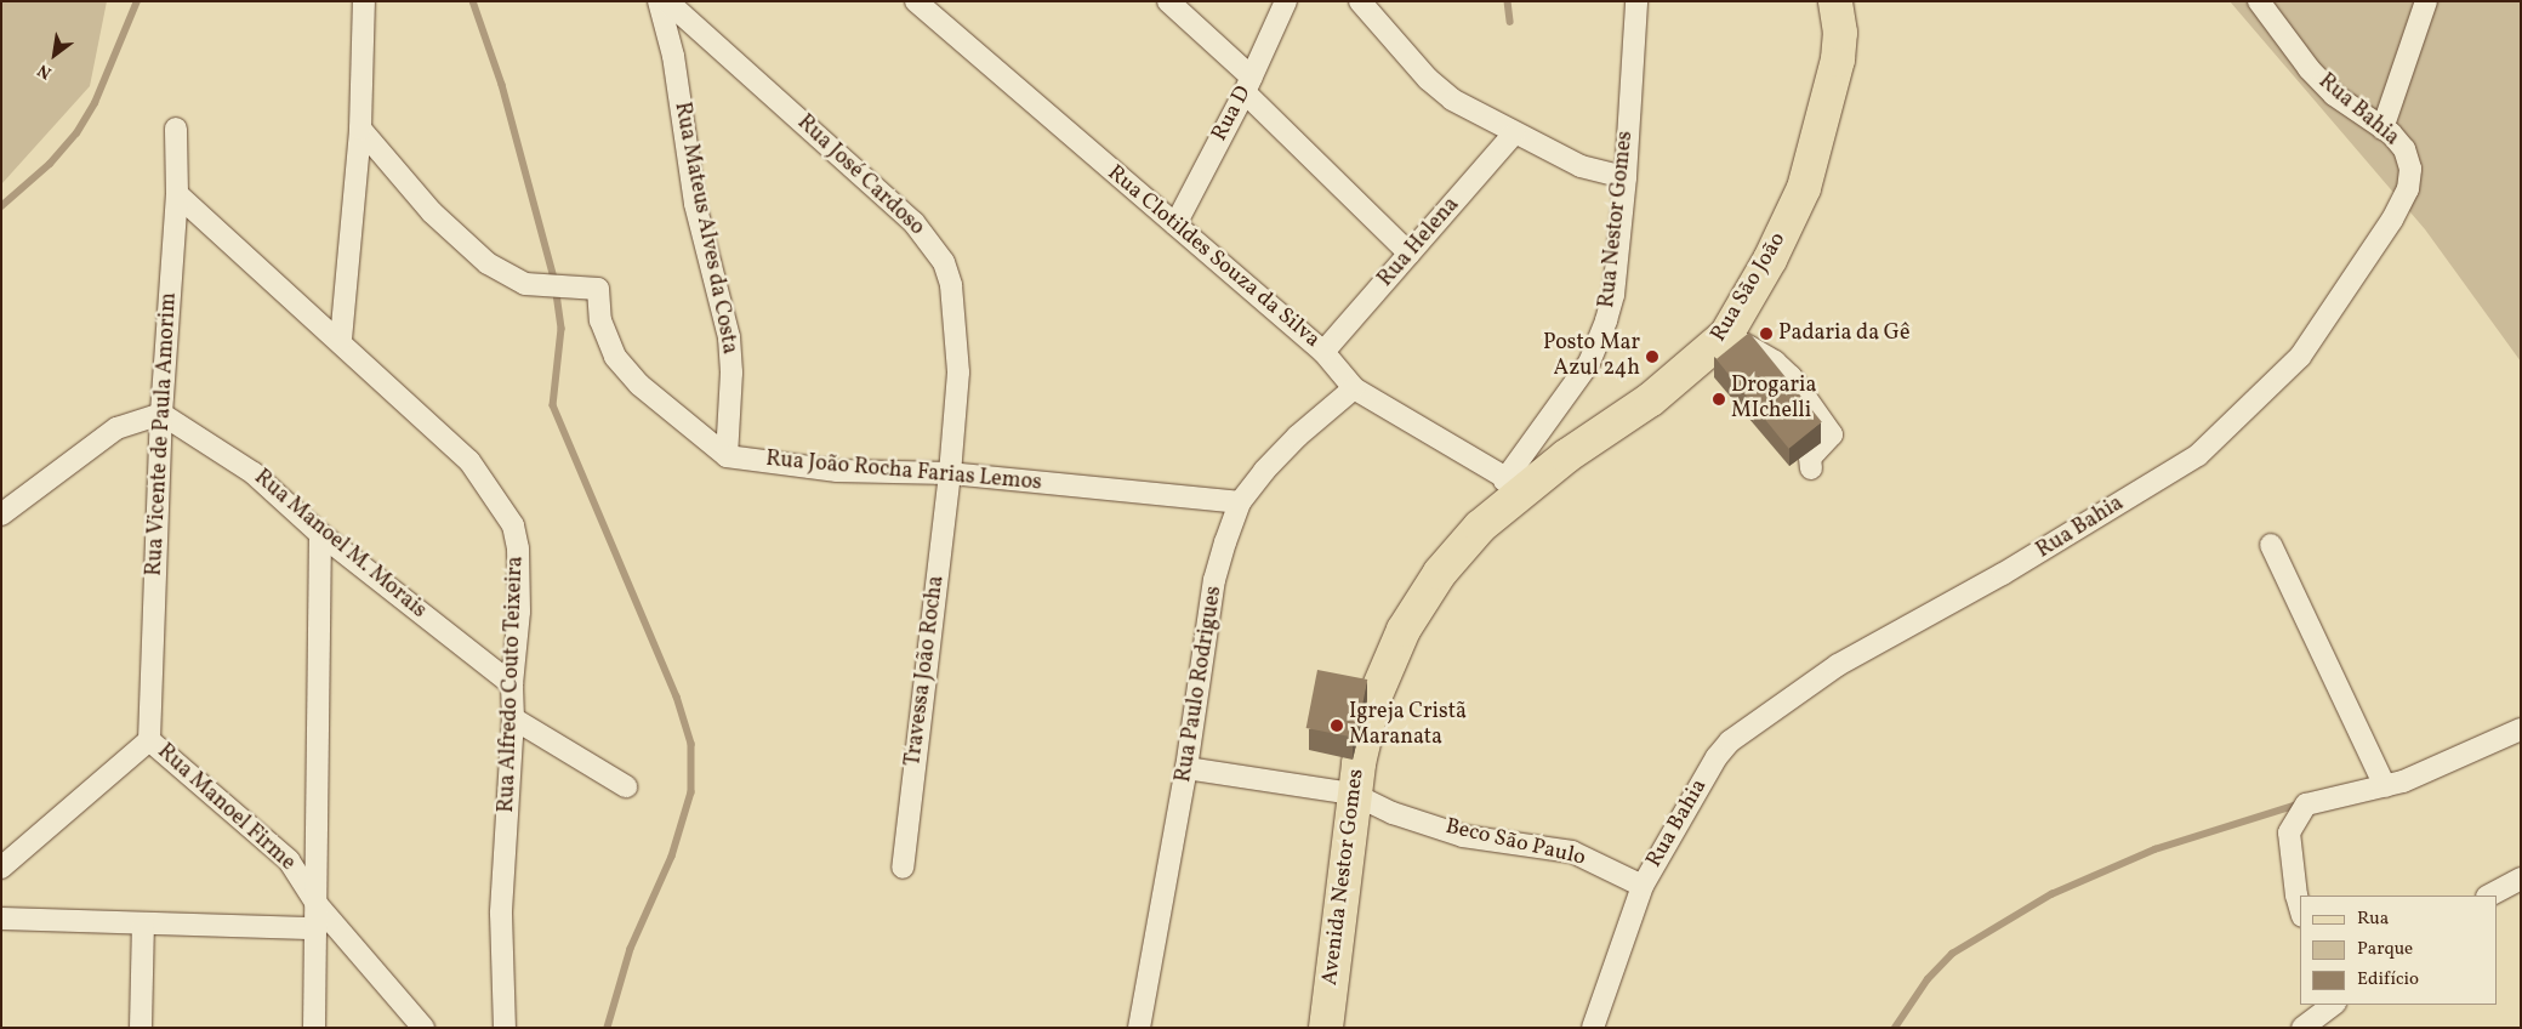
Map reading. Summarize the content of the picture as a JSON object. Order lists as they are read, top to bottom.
{
  "streets": {
    "main road": ["Rua São João", "Avenida Nestor Gomes"],
    "street": [
      "Rua Bahia",
      "Rua D",
      "Rua José Cardoso",
      "Rua Nestor Gomes",
      "Rua Mateus Alves da Costa",
      "Rua Helena",
      "Rua Clotildes Souza da Silva",
      "Rua Vicente de Paula Amorim",
      "Rua João Rocha Farias Lemos",
      "Rua Manoel M. Morais",
      "Travessa João Rocha",
      "Rua Alfredo Couto Teixeira",
      "Rua Paulo Rodrigues",
      "Rua Manoel Firme",
      "Beco São Paulo"
    ]
  },
  "crossings": [
    ["Rua Bahia", "Beco São Paulo"],
    ["Rua D", "Rua Clotildes Souza da Silva"],
    ["Rua José Cardoso", "Rua João Rocha Farias Lemos"],
    ["Rua José Cardoso", "Travessa João Rocha"],
    ["Rua Nestor Gomes", "Rua Clotildes Souza da Silva"],
    ["Rua Nestor Gomes", "Rua São João"],
    ["Rua Nestor Gomes", "Avenida Nestor Gomes"],
    ["Rua Mateus Alves da Costa", "Rua João Rocha Farias Lemos"],
    ["Rua Helena", "Rua Clotildes Souza da Silva"],
    ["Rua Clotildes Souza da Silva", "Rua São João"],
    ["Rua Clotildes Souza da Silva", "Rua Paulo Rodrigues"],
    ["Rua Clotildes Souza da Silva", "Avenida Nestor Gomes"],
    ["Rua São João", "Avenida Nestor Gomes"],
    ["Rua Vicente de Paula Amorim", "Rua Manoel M. Morais"],
    ["Rua Vicente de Paula Amorim", "Rua Alfredo Couto Teixeira"],
    ["Rua Vicente de Paula Amorim", "Rua Manoel Firme"],
    ["Rua João Rocha Farias Lemos", "Travessa João Rocha"],
    ["Rua João Rocha Farias Lemos", "Rua Paulo Rodrigues"],
    ["Rua Manoel M. Morais", "Rua Alfredo Couto Teixeira"],
    ["Rua Paulo Rodrigues", "Beco São Paulo"],
    ["Beco São Paulo", "Avenida Nestor Gomes"]
  ],
  "places": [
    "Padaria da Gê",
    "Posto Mar Azul 24h",
    "Drogaria MIchelli",
    "Igreja Cristã Maranata"
  ],
  "legend": ["Rua", "Parque", "Edifício"],
  "north": "bottom left"
}
